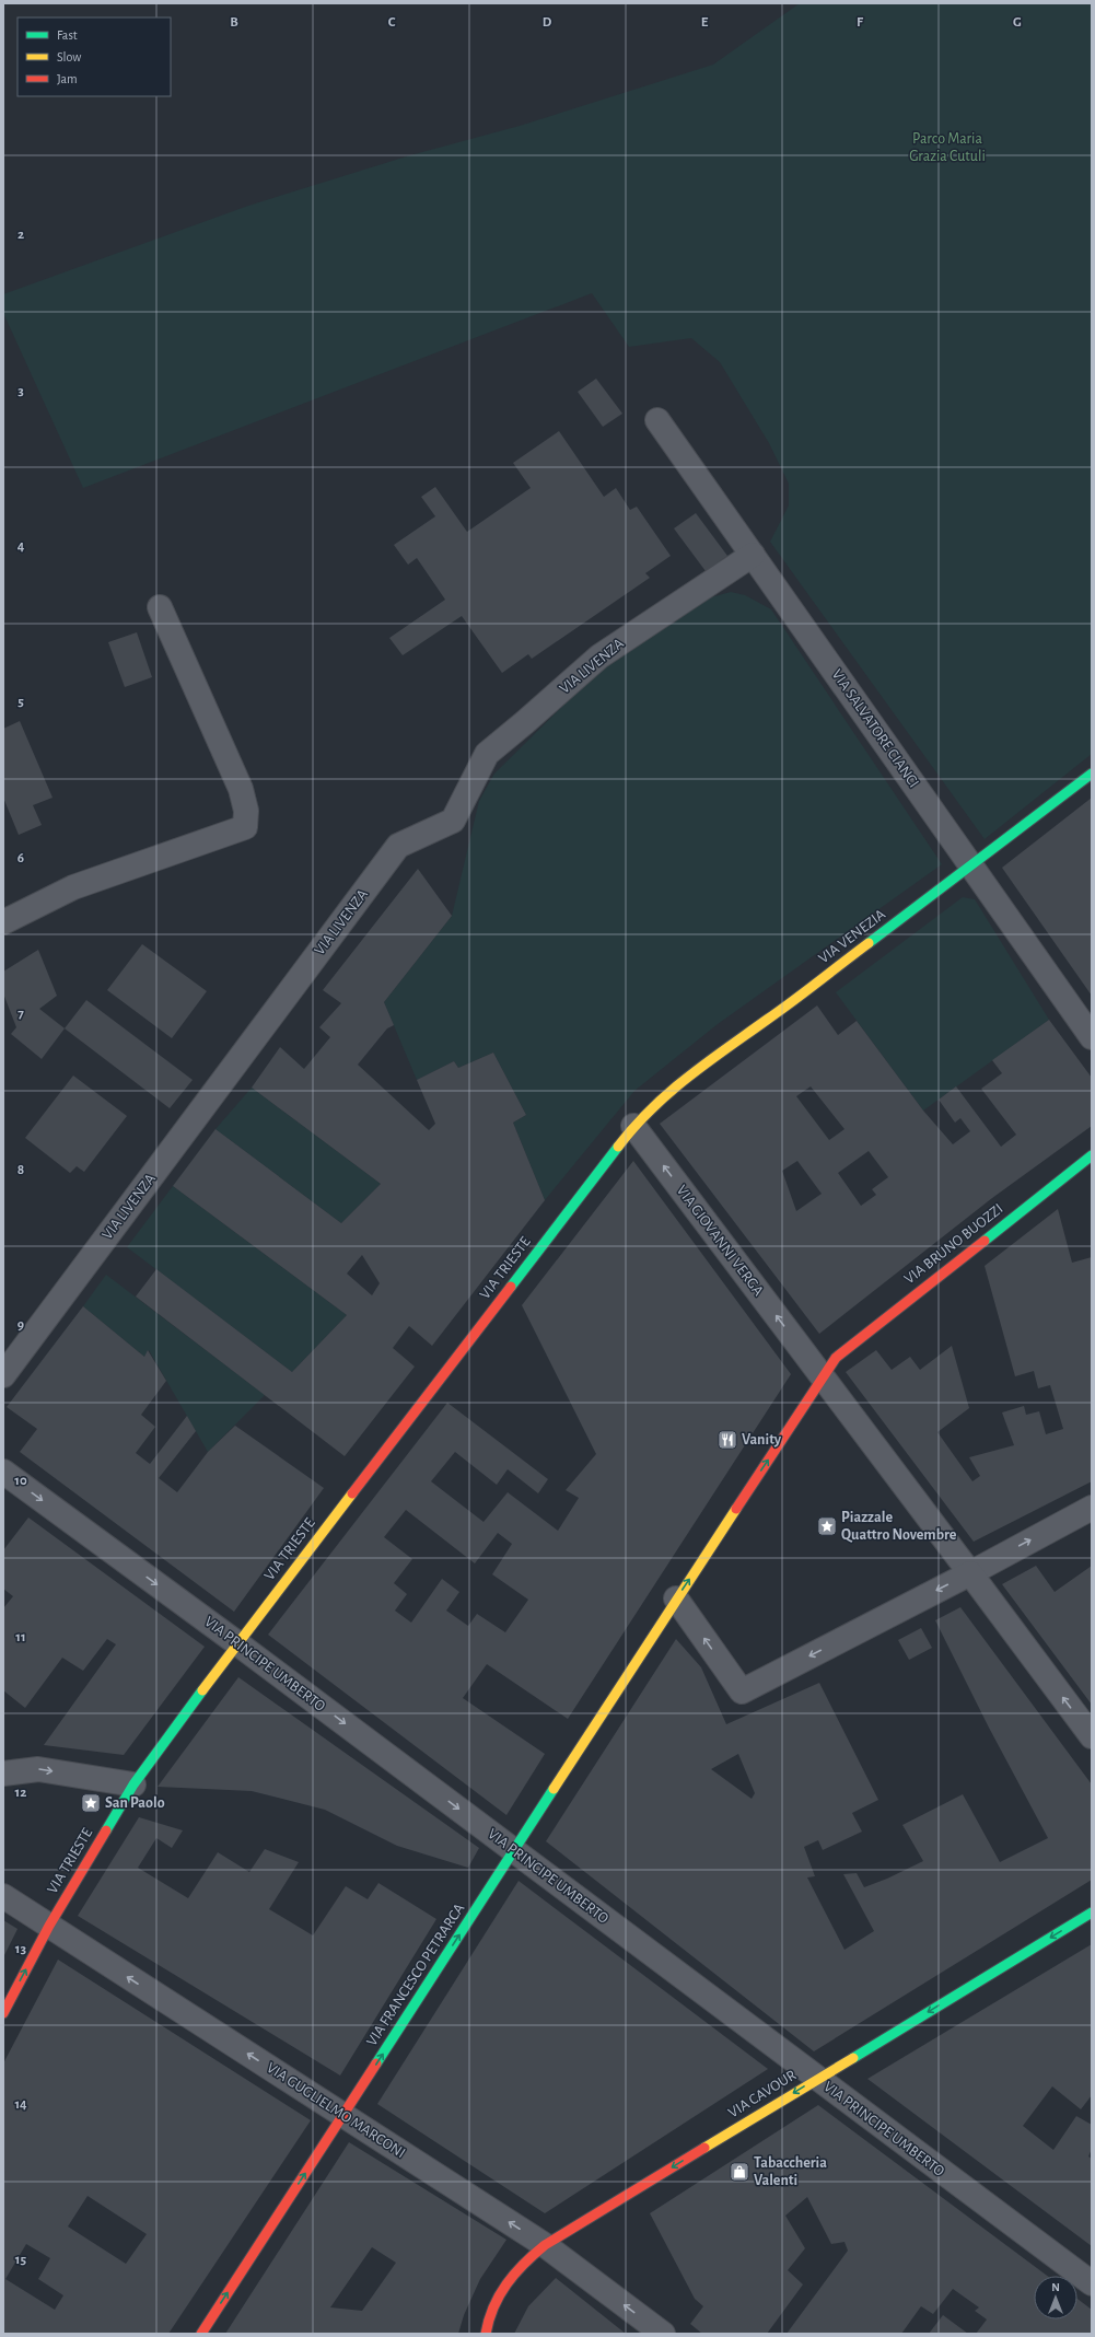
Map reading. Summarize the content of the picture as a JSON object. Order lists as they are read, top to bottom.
{
  "streets": {
    "street": [
      "VIA LIVENZA",
      "VIA SALVATORE CIANCI",
      "VIA VENEZIA",
      "VIA GIOVANNI VERGA",
      "VIA BRUNO BUOZZI",
      "VIA TRIESTE",
      "VIA PRINCIPE UMBERTO",
      "VIA FRANCESCO PETRARCA",
      "VIA CAVOUR",
      "VIA GUGLIELMO MARCONI"
    ]
  },
  "crossings": [
    ["VIA LIVENZA", "VIA SALVATORE CIANCI"],
    ["VIA SALVATORE CIANCI", "VIA VENEZIA"],
    ["VIA VENEZIA", "VIA GIOVANNI VERGA"],
    ["VIA VENEZIA", "VIA TRIESTE"],
    ["VIA GIOVANNI VERGA", "VIA BRUNO BUOZZI"],
    ["VIA GIOVANNI VERGA", "VIA TRIESTE"],
    ["VIA BRUNO BUOZZI", "VIA FRANCESCO PETRARCA"],
    ["VIA TRIESTE", "VIA PRINCIPE UMBERTO"],
    ["VIA TRIESTE", "VIA GUGLIELMO MARCONI"],
    ["VIA PRINCIPE UMBERTO", "VIA FRANCESCO PETRARCA"],
    ["VIA PRINCIPE UMBERTO", "VIA CAVOUR"],
    ["VIA FRANCESCO PETRARCA", "VIA GUGLIELMO MARCONI"],
    ["VIA CAVOUR", "VIA GUGLIELMO MARCONI"]
  ],
  "one_way": [
    "VIA GIOVANNI VERGA",
    "VIA BRUNO BUOZZI",
    "VIA PRINCIPE UMBERTO",
    "VIA FRANCESCO PETRARCA",
    "VIA CAVOUR",
    "VIA GUGLIELMO MARCONI"
  ],
  "parks": ["Parco Maria Grazia Cutuli"],
  "places": {
    "restaurant": ["Vanity"],
    "place": ["Piazzale Quattro Novembre", "San Paolo"],
    "shop": ["Tabaccheria Valenti"]
  },
  "legend": ["Fast", "Slow", "Jam"],
  "north": "top",
  "grid": {
    "columns": [
      "B",
      "C",
      "D",
      "E",
      "F",
      "G"
    ],
    "rows": [
      "2",
      "3",
      "4",
      "5",
      "6",
      "7",
      "8",
      "9",
      "10",
      "11",
      "12",
      "13",
      "14",
      "15"
    ]
  }
}
